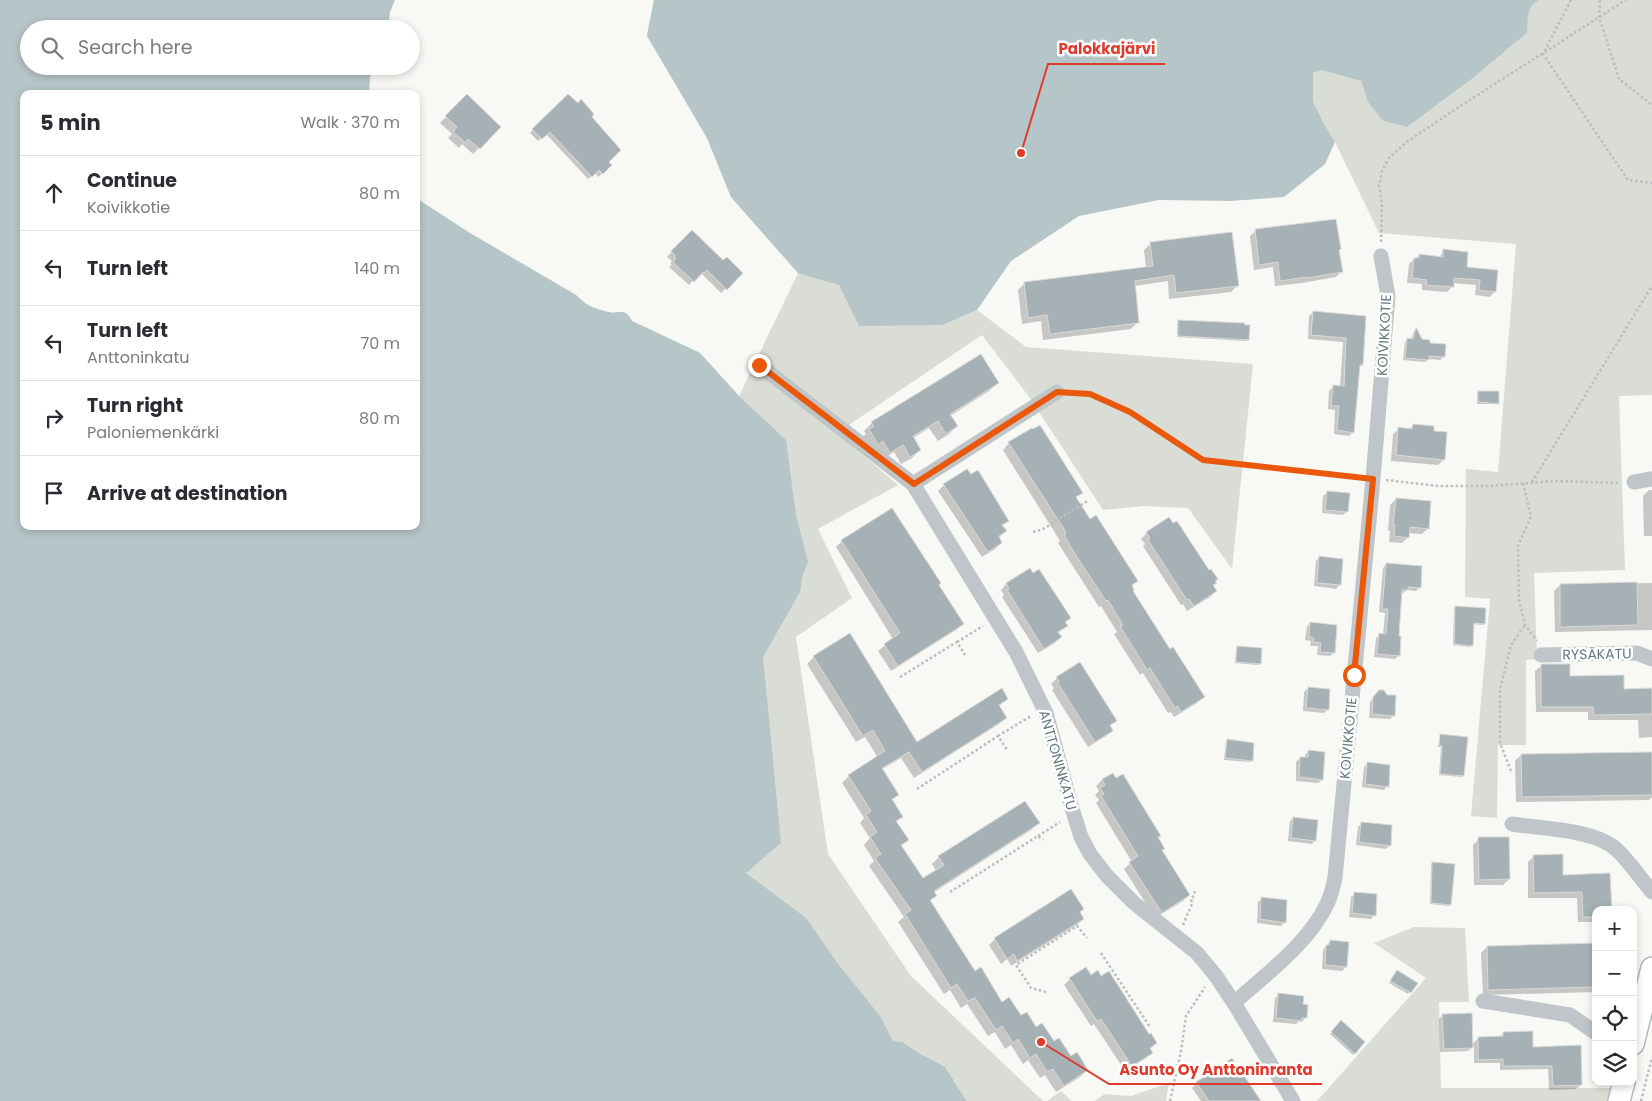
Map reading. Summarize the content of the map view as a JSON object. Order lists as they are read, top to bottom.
{
  "streets": {
    "street": ["KOIVIKKOTIE", "RYSÄKATU", "ANTTONINKATU"]
  },
  "crossings": [
    ["KOIVIKKOTIE", "ANTTONINKATU"]
  ],
  "places": ["Palokkajärvi", "Asunto Oy Anttoninranta"],
  "page": {
    "search": "Search here",
    "heading": ["5 min", "Walk · 370 m"],
    "list": [
      ["Continue", "Koivikkotie", "80 m"],
      ["Turn left", "140 m"],
      ["Turn left", "Anttoninkatu", "70 m"],
      ["Turn right", "Paloniemenkärki", "80 m"],
      "Arrive at destination"
    ],
    "map_buttons": ["+", "−"]
  }
}
